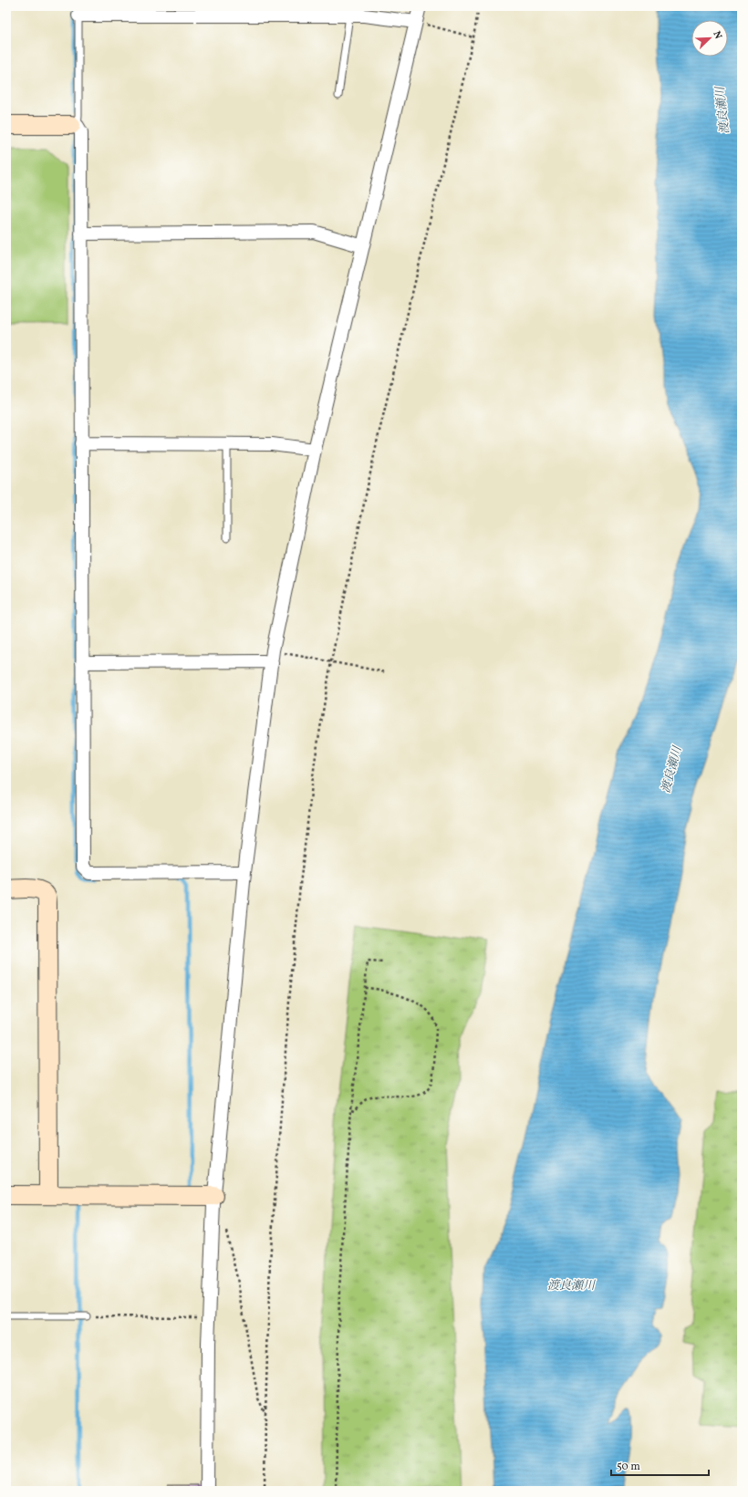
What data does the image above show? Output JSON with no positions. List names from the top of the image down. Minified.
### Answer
{"water":["渡良瀬川"],"scale_bar":"50 m","north":"top right"}
